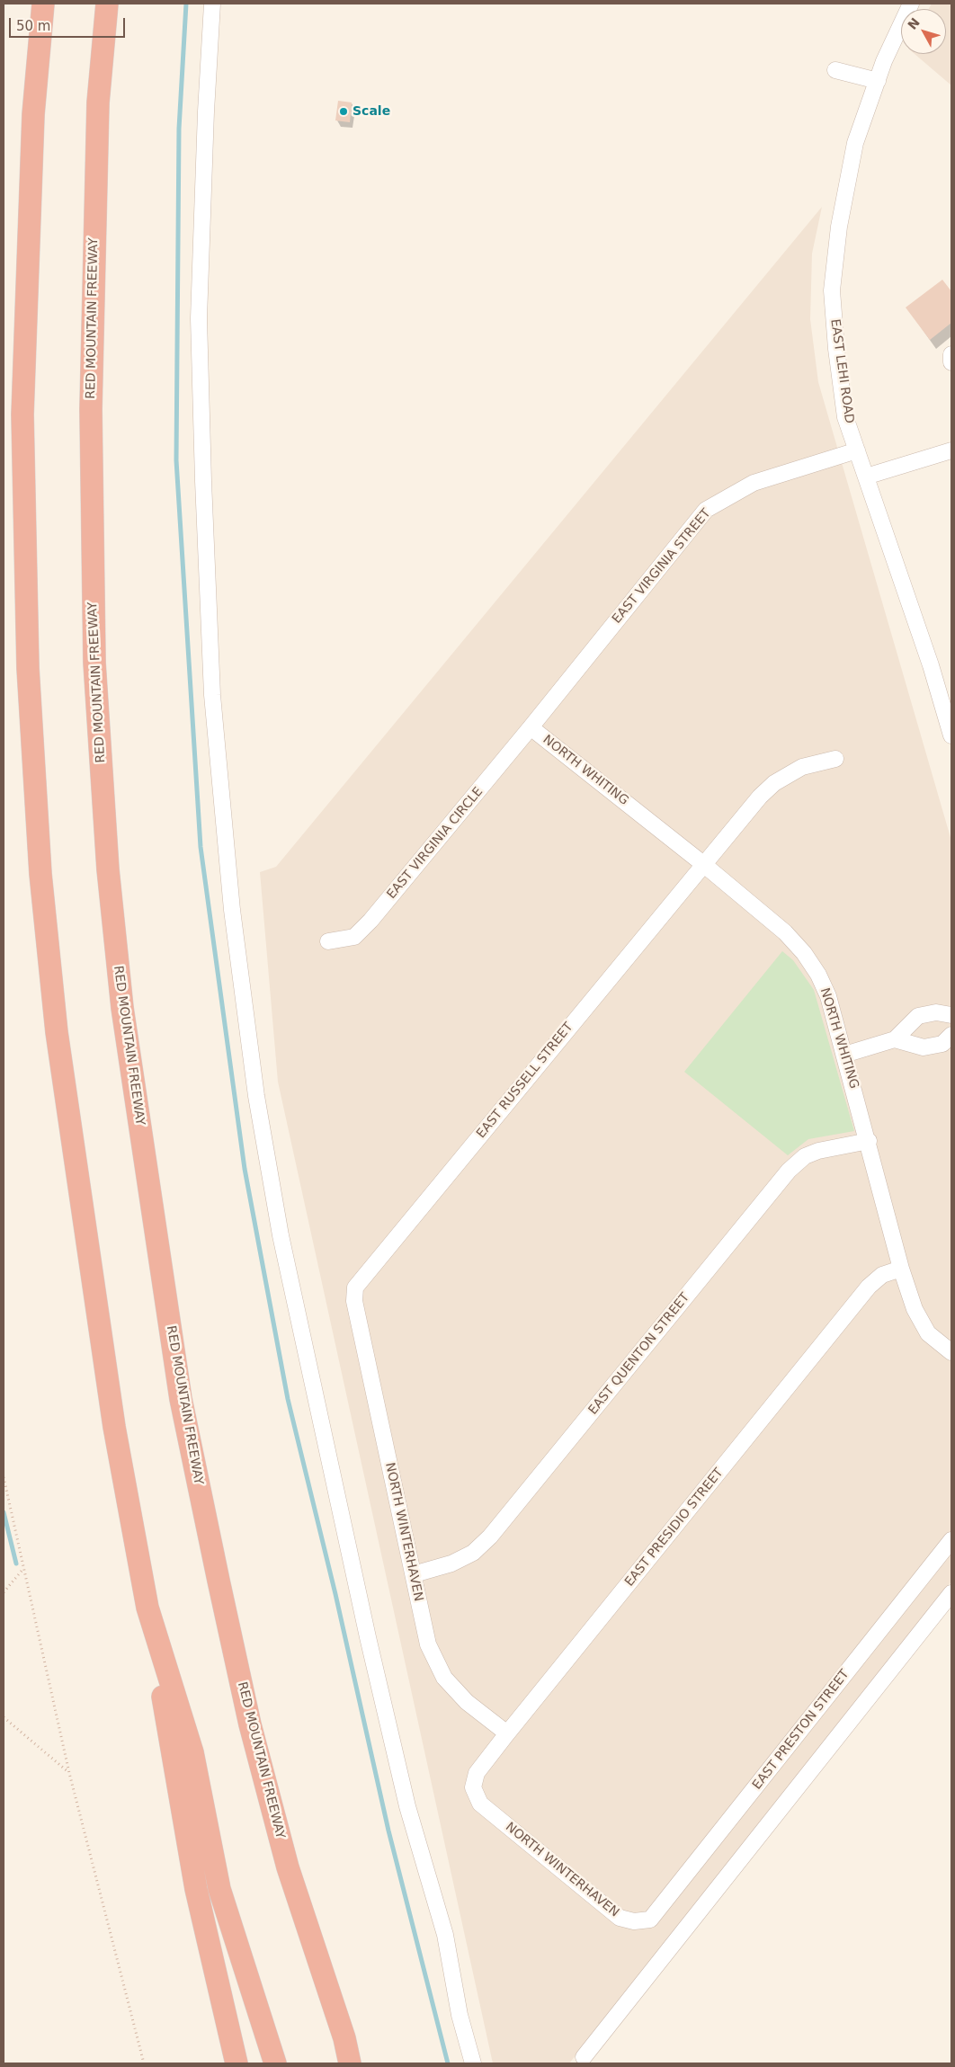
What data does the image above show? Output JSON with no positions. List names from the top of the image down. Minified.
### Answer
{"streets":{"highway":["RED MOUNTAIN FREEWAY"],"street":["EAST LEHI ROAD","EAST VIRGINIA STREET","NORTH WHITING","EAST VIRGINIA CIRCLE","EAST RUSSELL STREET","EAST QUENTON STREET","EAST PRESIDIO STREET","NORTH WINTERHAVEN","EAST PRESTON STREET"]},"crossings":[["EAST LEHI ROAD","EAST VIRGINIA STREET"],["EAST VIRGINIA STREET","NORTH WHITING"],["EAST VIRGINIA STREET","EAST VIRGINIA CIRCLE"],["NORTH WHITING","EAST VIRGINIA CIRCLE"],["NORTH WHITING","EAST RUSSELL STREET"],["NORTH WHITING","EAST QUENTON STREET"],["NORTH WHITING","EAST PRESIDIO STREET"],["EAST RUSSELL STREET","NORTH WINTERHAVEN"],["EAST QUENTON STREET","NORTH WINTERHAVEN"],["EAST PRESIDIO STREET","NORTH WINTERHAVEN"],["NORTH WINTERHAVEN","EAST PRESTON STREET"]],"places":["Scale"],"scale_bar":"50 m","north":"top left"}
